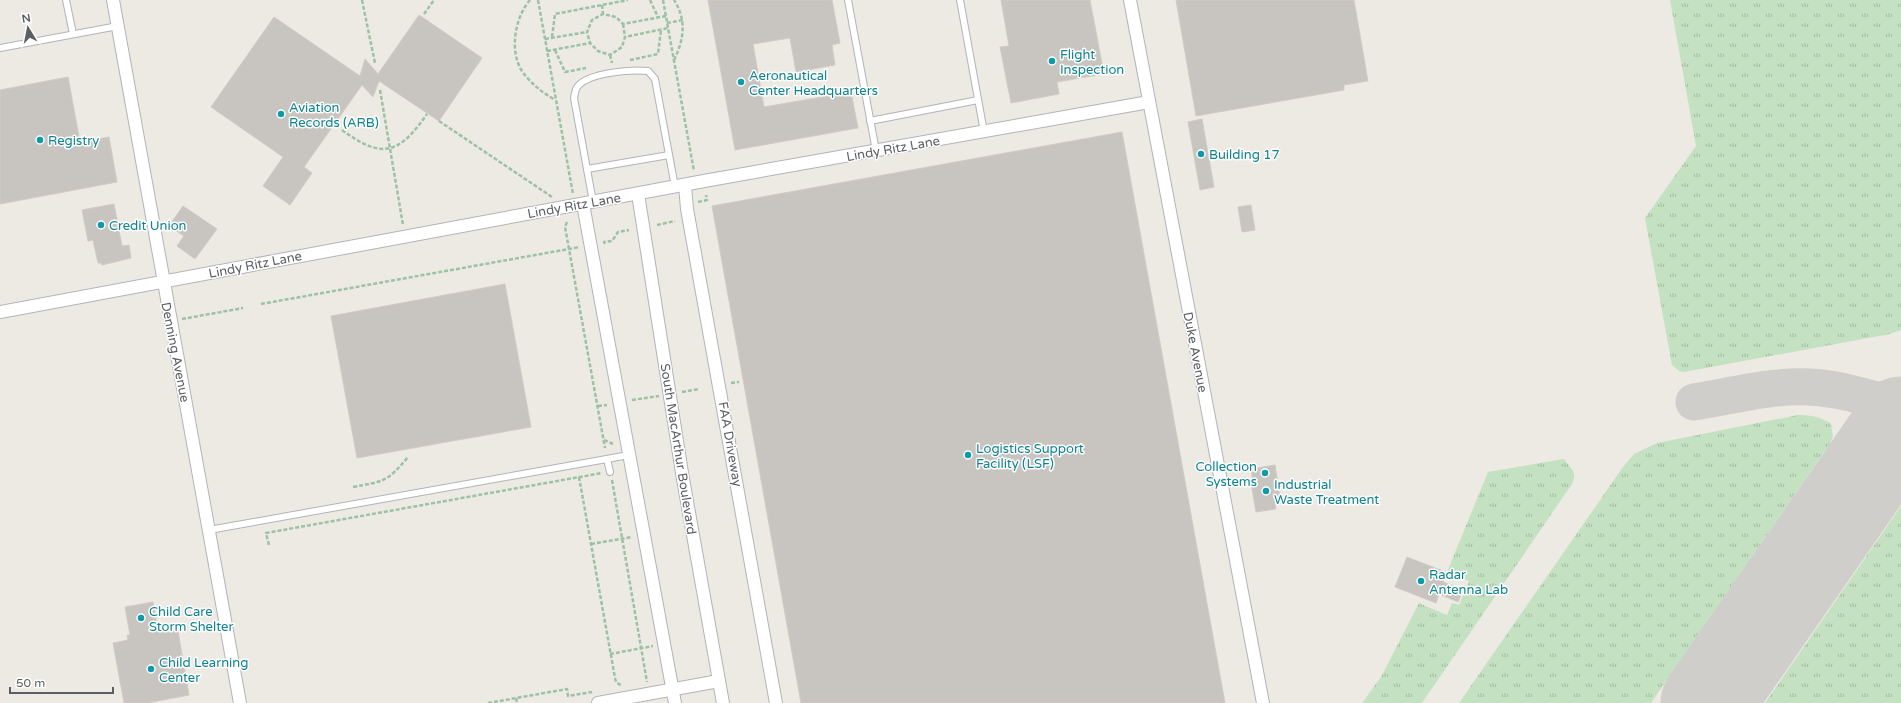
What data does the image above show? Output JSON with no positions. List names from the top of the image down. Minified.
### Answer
{"streets":{"street":["Lindy Ritz Lane","Denning Avenue","Duke Avenue","FAA Driveway","South MacArthur Boulevard"]},"crossings":[["Lindy Ritz Lane","Denning Avenue"],["Lindy Ritz Lane","Duke Avenue"],["Lindy Ritz Lane","FAA Driveway"],["Lindy Ritz Lane","South MacArthur Boulevard"]],"places":["Flight Inspection","Aeronautical Center Headquarters","Aviation Records (ARB)","Registry","Building 17","Credit Union","Logistics Support Facility (LSF)","Collection Systems","Industrial Waste Treatment","Radar Antenna Lab","Child Care Storm Shelter","Child Learning Center"],"scale_bar":"50 m","north":"top"}
